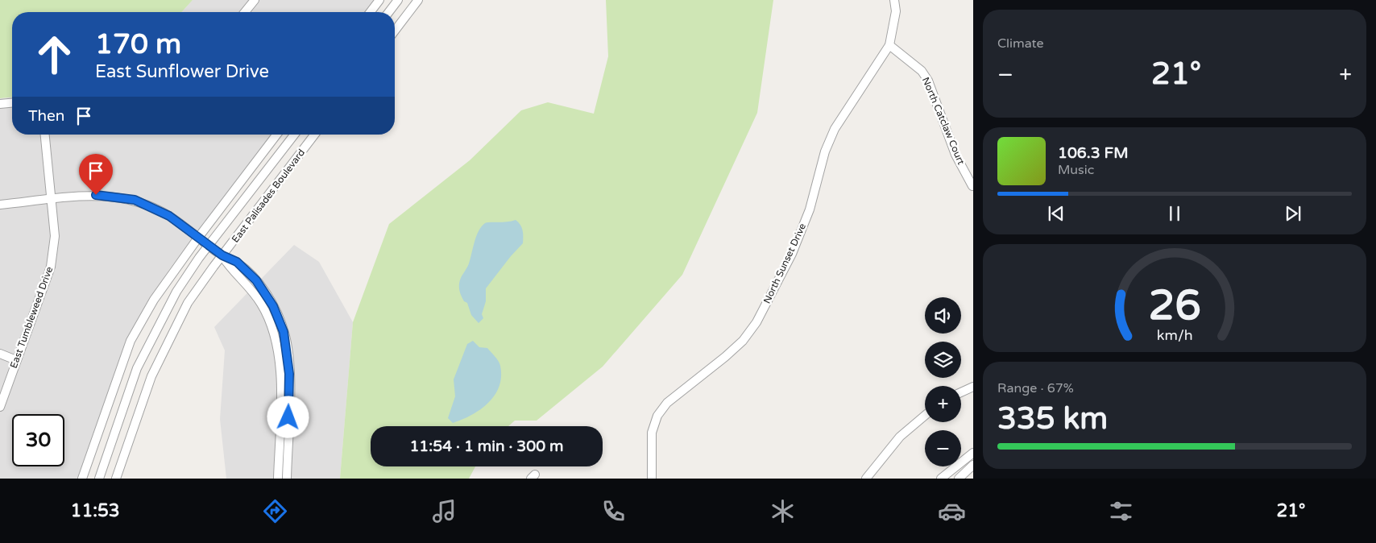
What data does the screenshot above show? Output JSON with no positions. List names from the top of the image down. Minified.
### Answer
{"streets":{"street":["North Catclaw Court","East Palisades Boulevard","North Sunset Drive","East Tumbleweed Drive"]},"crossings":[["North Catclaw Court","North Sunset Drive"]],"page":{"tile":["Climate",["Range · 67%","335 km"]],"turn":["170 m","East Sunflower Drive"],"heat":["−","21°","+"],"then":"Then","song":["106.3 FM","Music"],"map_buttons":["+","−"],"limit":"30","trip":"11:54 · 1 min · 300 m","tabs":["11:53","21°"],"gauge":["26","km/h"]}}
